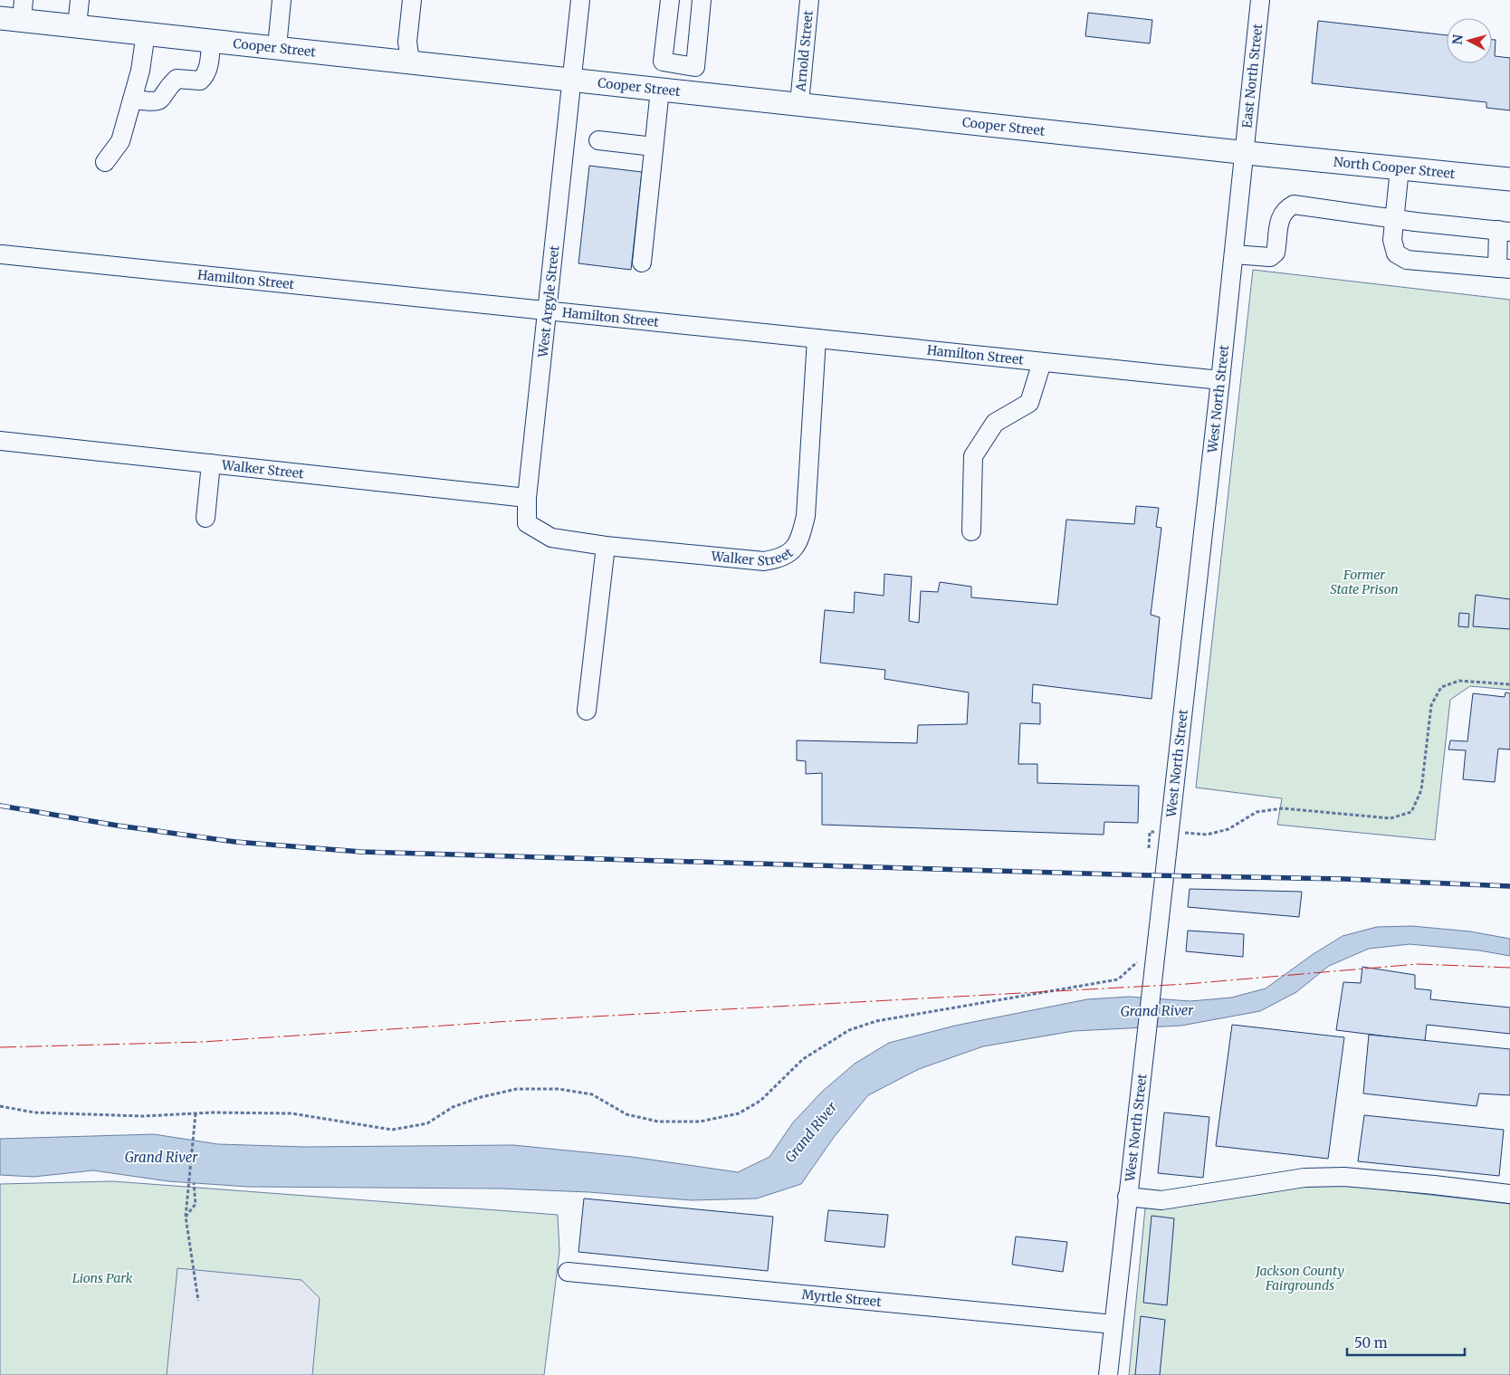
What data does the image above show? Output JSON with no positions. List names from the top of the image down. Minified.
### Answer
{"streets":{"main road":["Cooper Street","North Cooper Street"],"street":["Arnold Street","East North Street","Hamilton Street","West Argyle Street","West North Street","Walker Street","Myrtle Street"]},"crossings":[["Cooper Street","Arnold Street"],["Cooper Street","East North Street"],["Cooper Street","North Cooper Street"],["Cooper Street","West Argyle Street"],["Cooper Street","West North Street"],["East North Street","West North Street"],["Hamilton Street","West Argyle Street"],["Hamilton Street","West North Street"],["Hamilton Street","Walker Street"],["West Argyle Street","Walker Street"],["West North Street","Myrtle Street"]],"water":["Grand River"],"parks":["Former State Prison","Jackson County Fairgrounds","Lions Park"],"scale_bar":"50 m","north":"left"}
